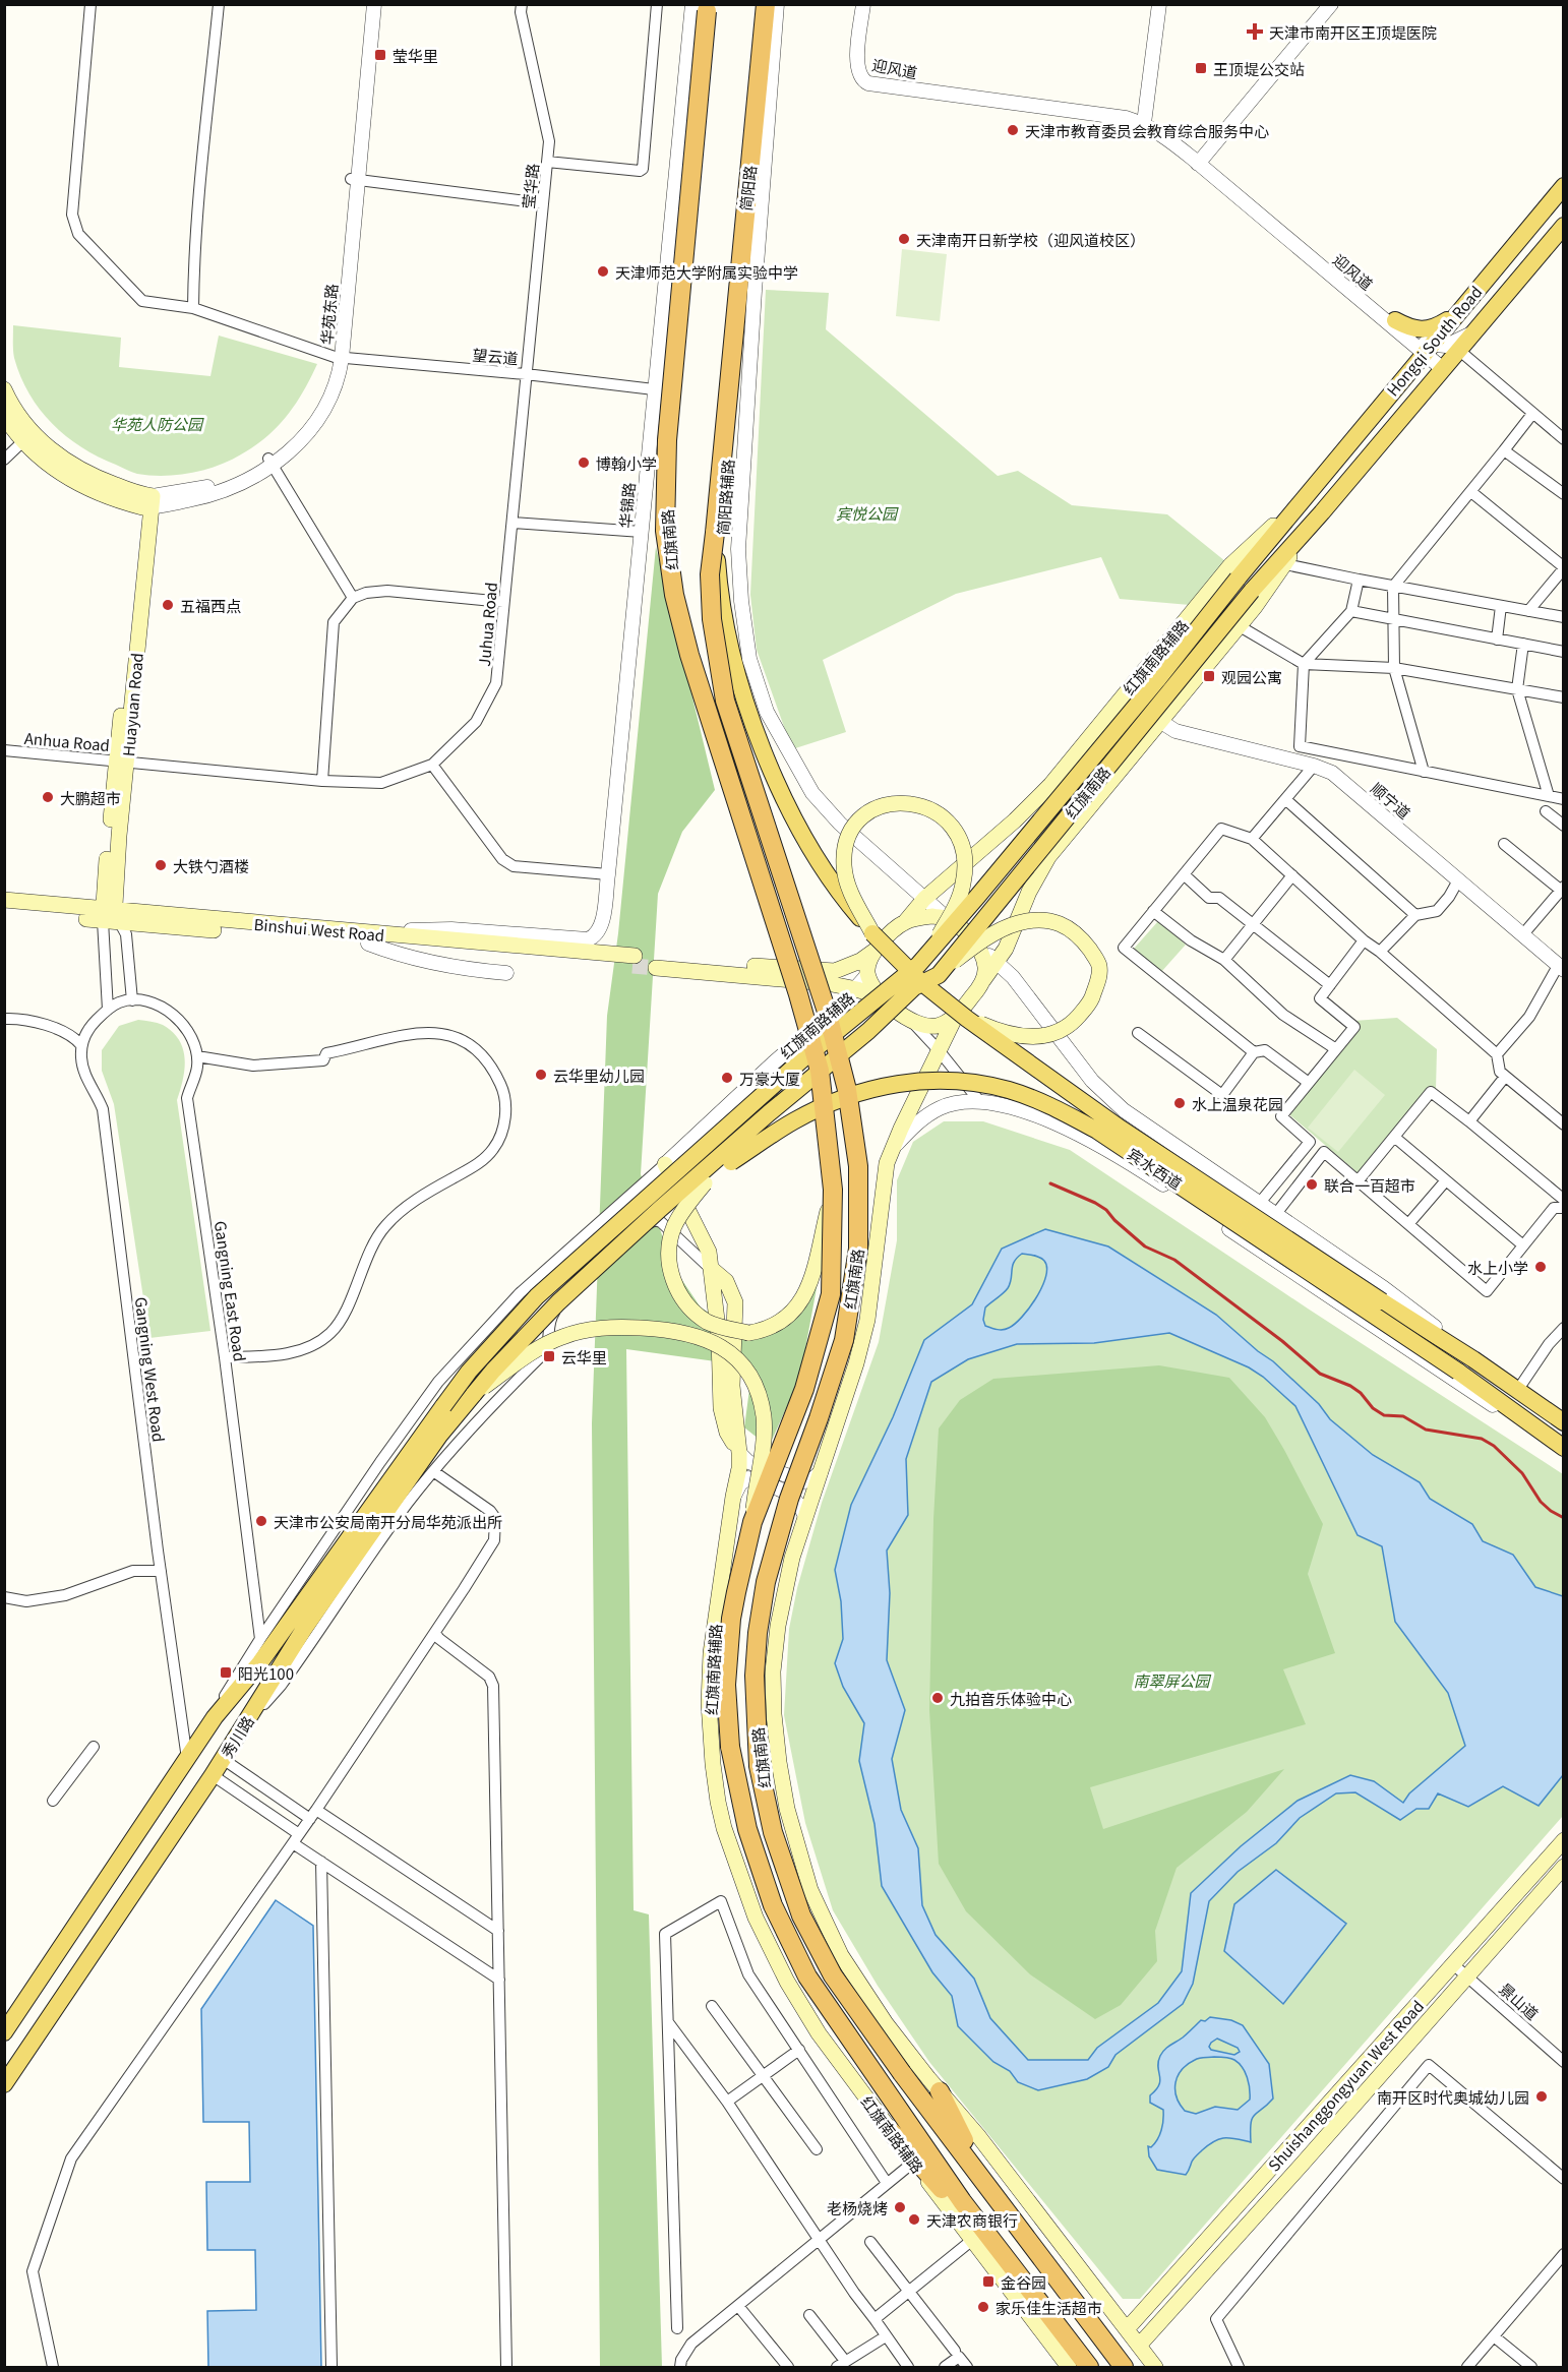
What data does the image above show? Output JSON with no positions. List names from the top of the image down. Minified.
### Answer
{"streets":{"highway":["简阳路","红旗南路"],"main road":["Hongqi South Road","红旗南路辅路","Huayuan Road","Binshui West Road","宾水西道","秀川路","Shuishanggongyuan West Road"],"street":["迎风道","莹华路","华苑东路","望云道","简阳路辅路","华锦路","Juhua Road","Anhua Road","顺宁道","Gangning East Road","Gangning West Road","景山道"]},"crossings":[["迎风道","Hongqi South Road"],["莹华路","望云道"],["莹华路","Juhua Road"],["简阳路","红旗南路"],["简阳路","宾水西道"],["华苑东路","望云道"],["华苑东路","Huayuan Road"],["Hongqi South Road","红旗南路"],["Hongqi South Road","红旗南路辅路"],["望云道","华锦路"],["望云道","Juhua Road"],["简阳路辅路","红旗南路辅路"],["华锦路","红旗南路"],["华锦路","Binshui West Road"],["红旗南路","红旗南路辅路"],["红旗南路","宾水西道"],["红旗南路","秀川路"],["Juhua Road","Huayuan Road"],["Juhua Road","Anhua Road"],["红旗南路辅路","宾水西道"],["Huayuan Road","Anhua Road"],["Huayuan Road","Binshui West Road"],["Gangning West Road","秀川路"],["景山道","Shuishanggongyuan West Road"]],"parks":["华苑人防公园","宾悦公园","南翠屏公园"],"places":{"health":["天津市南开区王顶堤医院"],"transit":["莹华里","王顶堤公交站","观园公寓","云华里","阳光100","金谷园"],"other":["天津市教育委员会教育综合服务中心","天津南开日新学校（迎风道校区）","天津师范大学附属实验中学","博翰小学","五福西点","大鹏超市","大铁勺酒楼","云华里幼儿园","万豪大厦","水上温泉花园","联合一百超市","水上小学","天津市公安局南开分局华苑派出所","九拍音乐体验中心","南开区时代奥城幼儿园","老杨烧烤","天津农商银行","家乐佳生活超市"]}}
